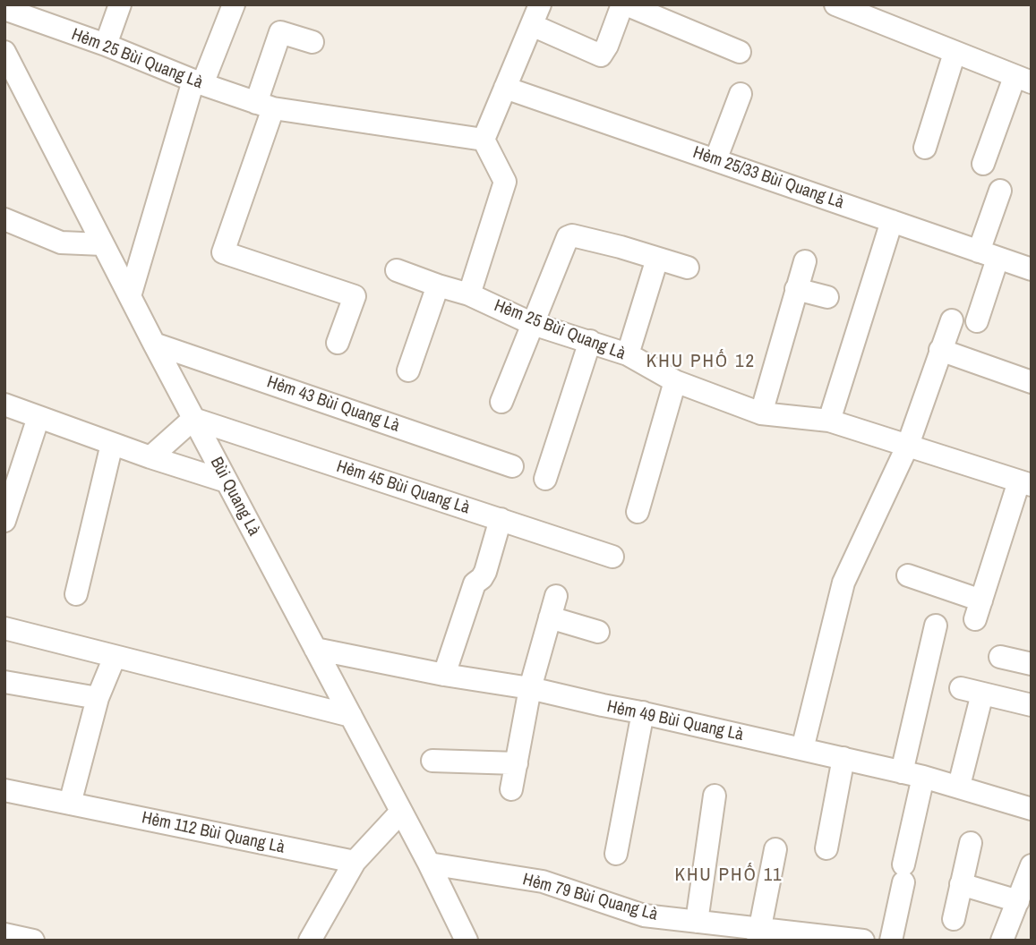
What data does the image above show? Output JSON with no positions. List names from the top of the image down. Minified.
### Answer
{"streets":{"street":["Hẻm 25 Bùi Quang Là","Hẻm 25/33 Bùi Quang Là","Hẻm 43 Bùi Quang Là","Hẻm 45 Bùi Quang Là","Bùi Quang Là","Hẻm 49 Bùi Quang Là","Hẻm 112 Bùi Quang Là","Hẻm 79 Bùi Quang Là"]},"crossings":[["Hẻm 43 Bùi Quang Là","Bùi Quang Là"],["Hẻm 45 Bùi Quang Là","Bùi Quang Là"],["Bùi Quang Là","Hẻm 49 Bùi Quang Là"],["Bùi Quang Là","Hẻm 79 Bùi Quang Là"]],"districts":["KHU PHỐ 12","KHU PHỐ 11"]}
